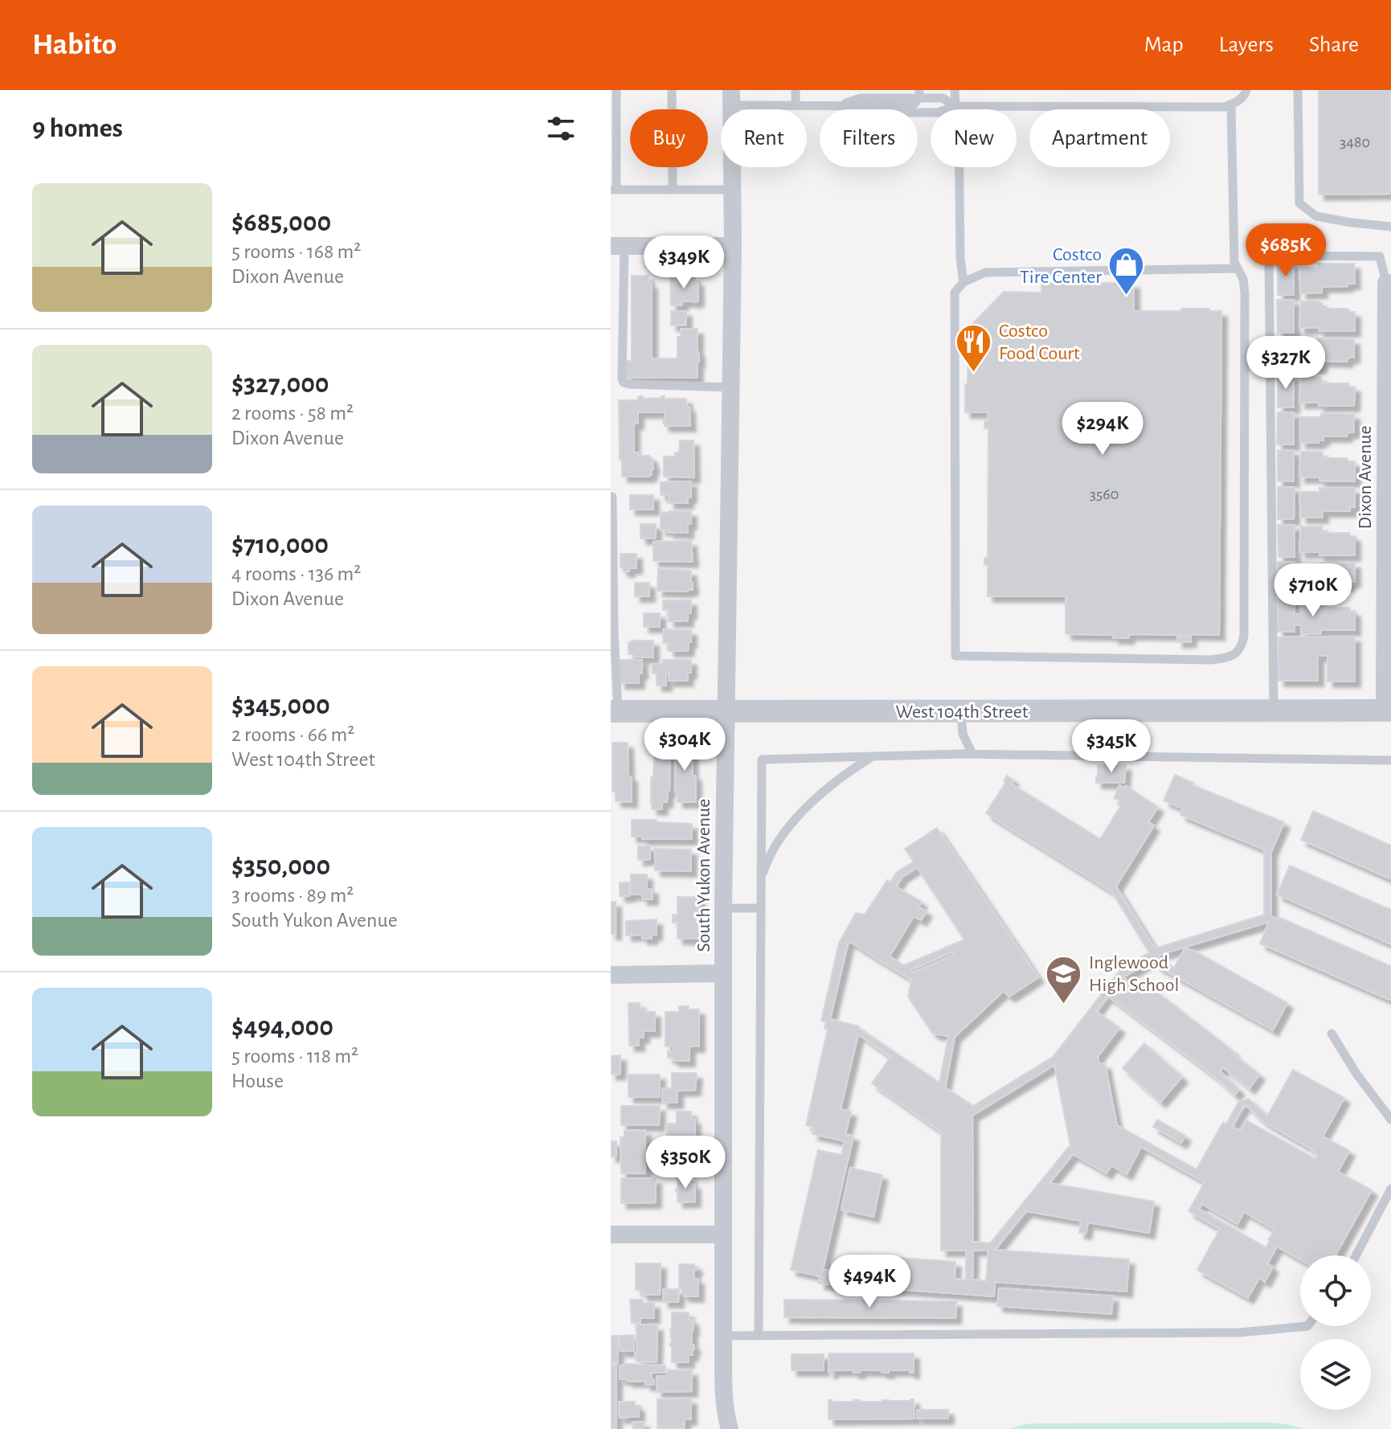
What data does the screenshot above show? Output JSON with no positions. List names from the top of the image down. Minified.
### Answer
{"streets":{"street":["Dixon Avenue","West 104th Street","South Yukon Avenue"]},"crossings":[["Dixon Avenue","West 104th Street"],["West 104th Street","South Yukon Avenue"]],"places":{"shop":["Costco Tire Center"],"restaurant":["Costco Food Court"],"school or university":["Inglewood High School"]},"house_numbers":["3480","3560"],"page":{"header":"Habito","nav":["Map","Layers","Share"],"heading":"9 homes","chip":["Buy","Rent","Filters","New","Apartment"],"list":[{"name":"$685,000","note":"5 rooms · 168 m² · Dixon Avenue"},{"name":"$327,000","note":"2 rooms · 58 m² · Dixon Avenue"},{"name":"$710,000","note":"4 rooms · 136 m² · Dixon Avenue"},{"name":"$345,000","note":"2 rooms · 66 m² · West 104th Street"},{"name":"$350,000","note":"3 rooms · 89 m² · South Yukon Avenue"},{"name":"$494,000","note":"5 rooms · 118 m² · House"}],"price":["$685K","$349K","$327K","$294K","$710K","$304K","$345K","$350K","$494K"]}}
